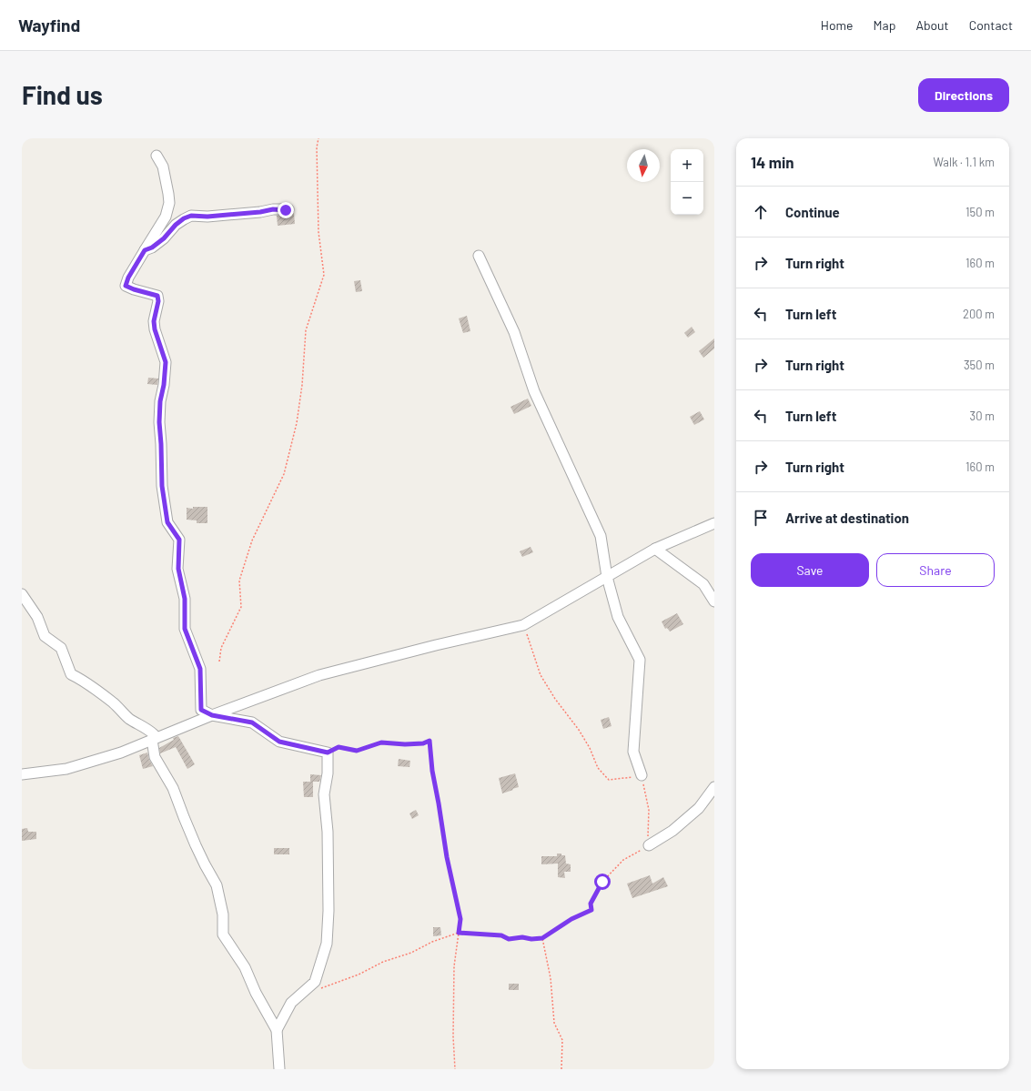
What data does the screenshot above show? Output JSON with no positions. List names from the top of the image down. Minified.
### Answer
{"north":"bottom","page":{"header":"Wayfind","nav":["Home","Map","About","Contact"],"buttons":["Directions",["Save","Share"]],"title":"Find us","heading":["14 min","Walk · 1.1 km"],"map_buttons":["+","−"],"list":[["Continue","150 m"],["Turn right","160 m"],["Turn left","200 m"],["Turn right","350 m"],["Turn left","30 m"],["Turn right","160 m"],"Arrive at destination"]}}
